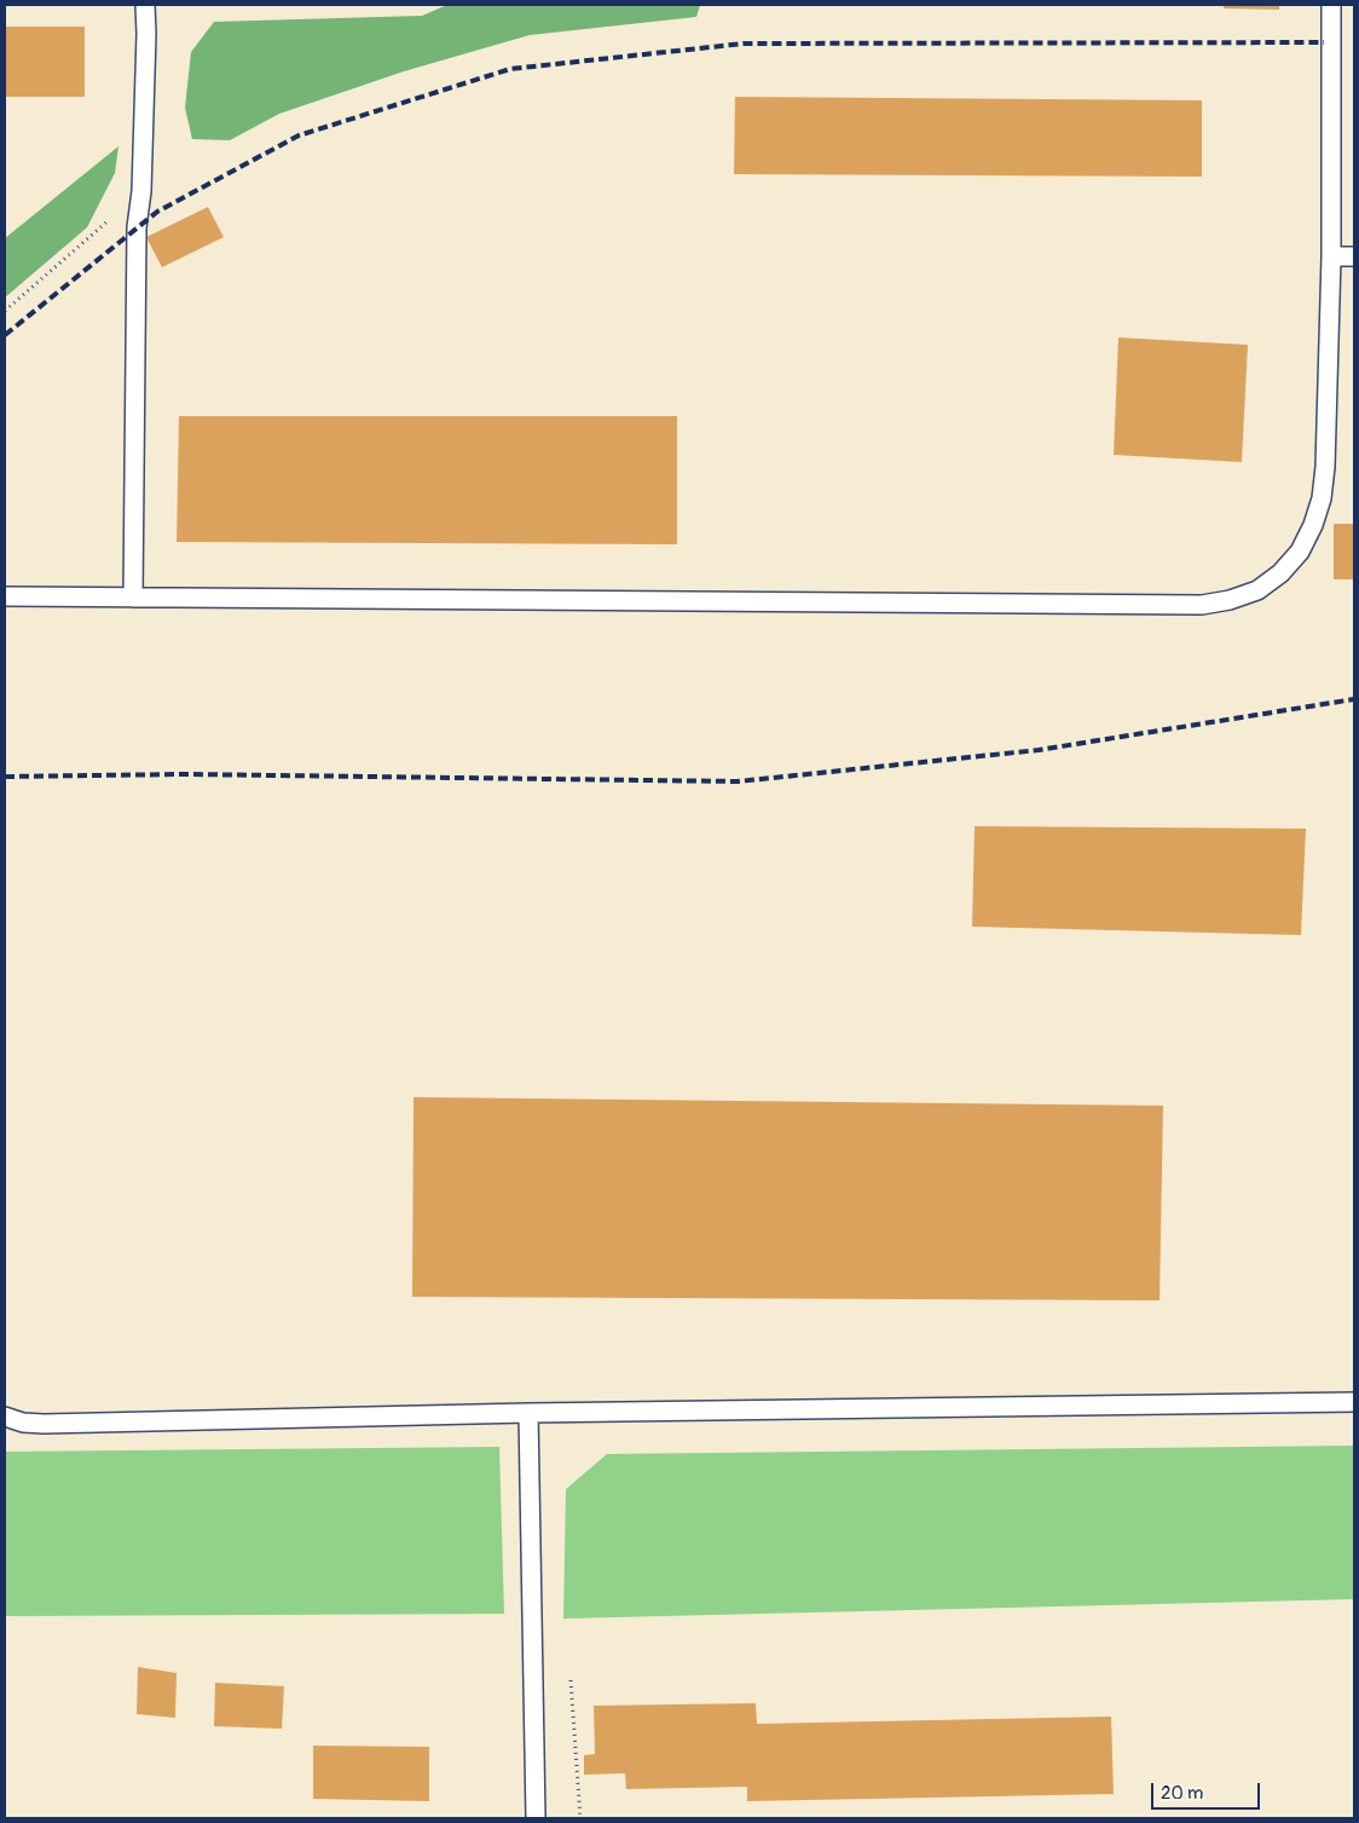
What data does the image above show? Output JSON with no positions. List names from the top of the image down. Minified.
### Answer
{"scale_bar":"20 m"}
